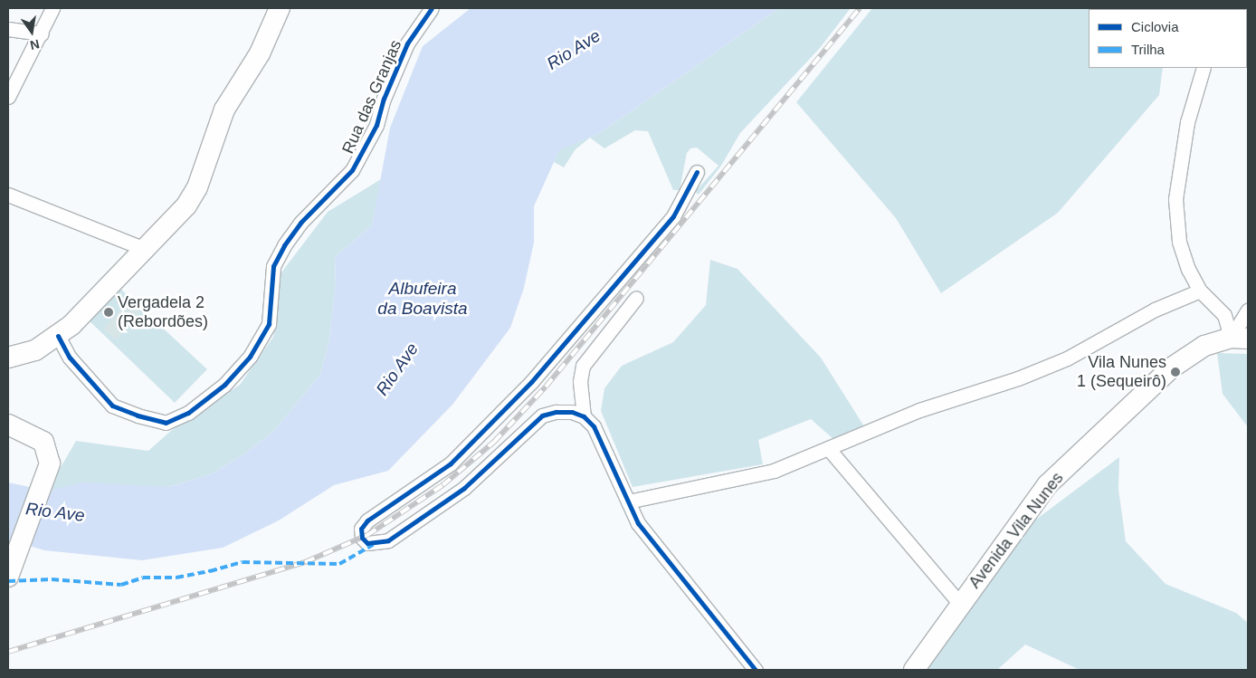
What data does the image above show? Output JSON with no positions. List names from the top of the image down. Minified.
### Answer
{"streets":{"main road":["Avenida Vila Nunes"],"street":["Rua das Granjas"]},"water":["Rio Ave","Albufeira da Boavista"],"places":["Vergadela 2 (Rebordões)","Vila Nunes 1 (Sequeirô)"],"legend":["Ciclovia","Trilha"],"north":"bottom"}
